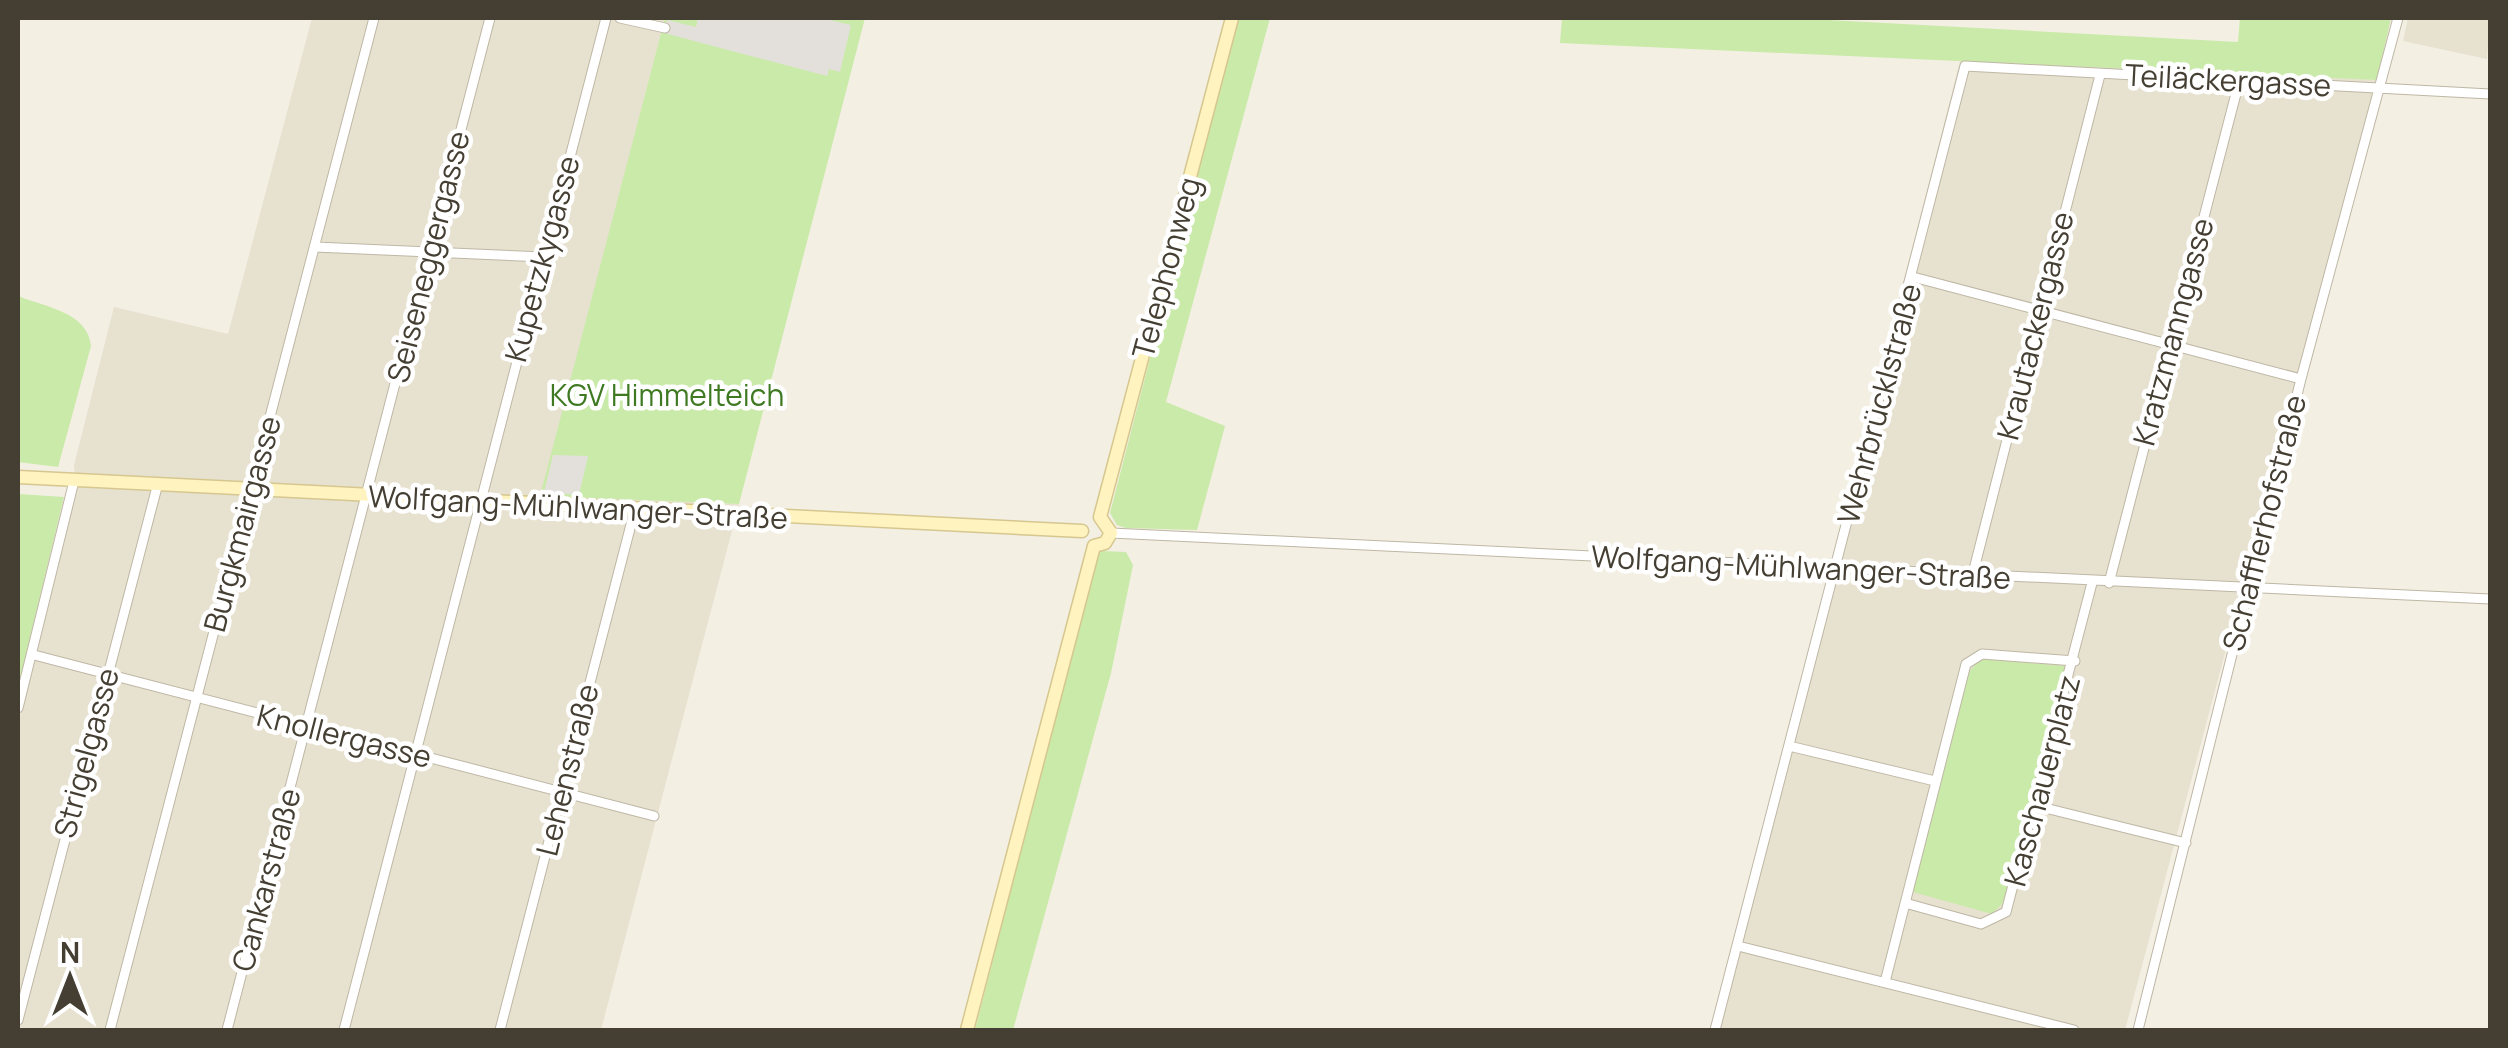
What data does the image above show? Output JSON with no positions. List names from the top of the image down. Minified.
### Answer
{"streets":{"street":["Teiläckergasse","Seiseneggergasse","Kupetzkygasse","Telephonweg","Krautackergasse","Kratzmanngasse","Wehrbrücklstraße","Wolfgang-Mühlwanger-Straße","Schafflerhofstraße","Burgkmairgasse","Knollergasse","Strigelgasse","Lehenstraße","Kaschauerplatz","Cankarstraße"]},"crossings":[["Teiläckergasse","Krautackergasse"],["Teiläckergasse","Kratzmanngasse"],["Teiläckergasse","Wehrbrücklstraße"],["Teiläckergasse","Schafflerhofstraße"],["Seiseneggergasse","Wolfgang-Mühlwanger-Straße"],["Seiseneggergasse","Cankarstraße"],["Kupetzkygasse","Wolfgang-Mühlwanger-Straße"],["Kupetzkygasse","Knollergasse"],["Telephonweg","Wolfgang-Mühlwanger-Straße"],["Krautackergasse","Wolfgang-Mühlwanger-Straße"],["Kratzmanngasse","Wolfgang-Mühlwanger-Straße"],["Wehrbrücklstraße","Wolfgang-Mühlwanger-Straße"],["Wolfgang-Mühlwanger-Straße","Schafflerhofstraße"],["Wolfgang-Mühlwanger-Straße","Burgkmairgasse"],["Wolfgang-Mühlwanger-Straße","Strigelgasse"],["Wolfgang-Mühlwanger-Straße","Lehenstraße"],["Wolfgang-Mühlwanger-Straße","Kaschauerplatz"],["Wolfgang-Mühlwanger-Straße","Cankarstraße"],["Burgkmairgasse","Knollergasse"],["Knollergasse","Strigelgasse"],["Knollergasse","Lehenstraße"],["Knollergasse","Cankarstraße"]],"parks":["KGV Himmelteich"],"north":"top"}
